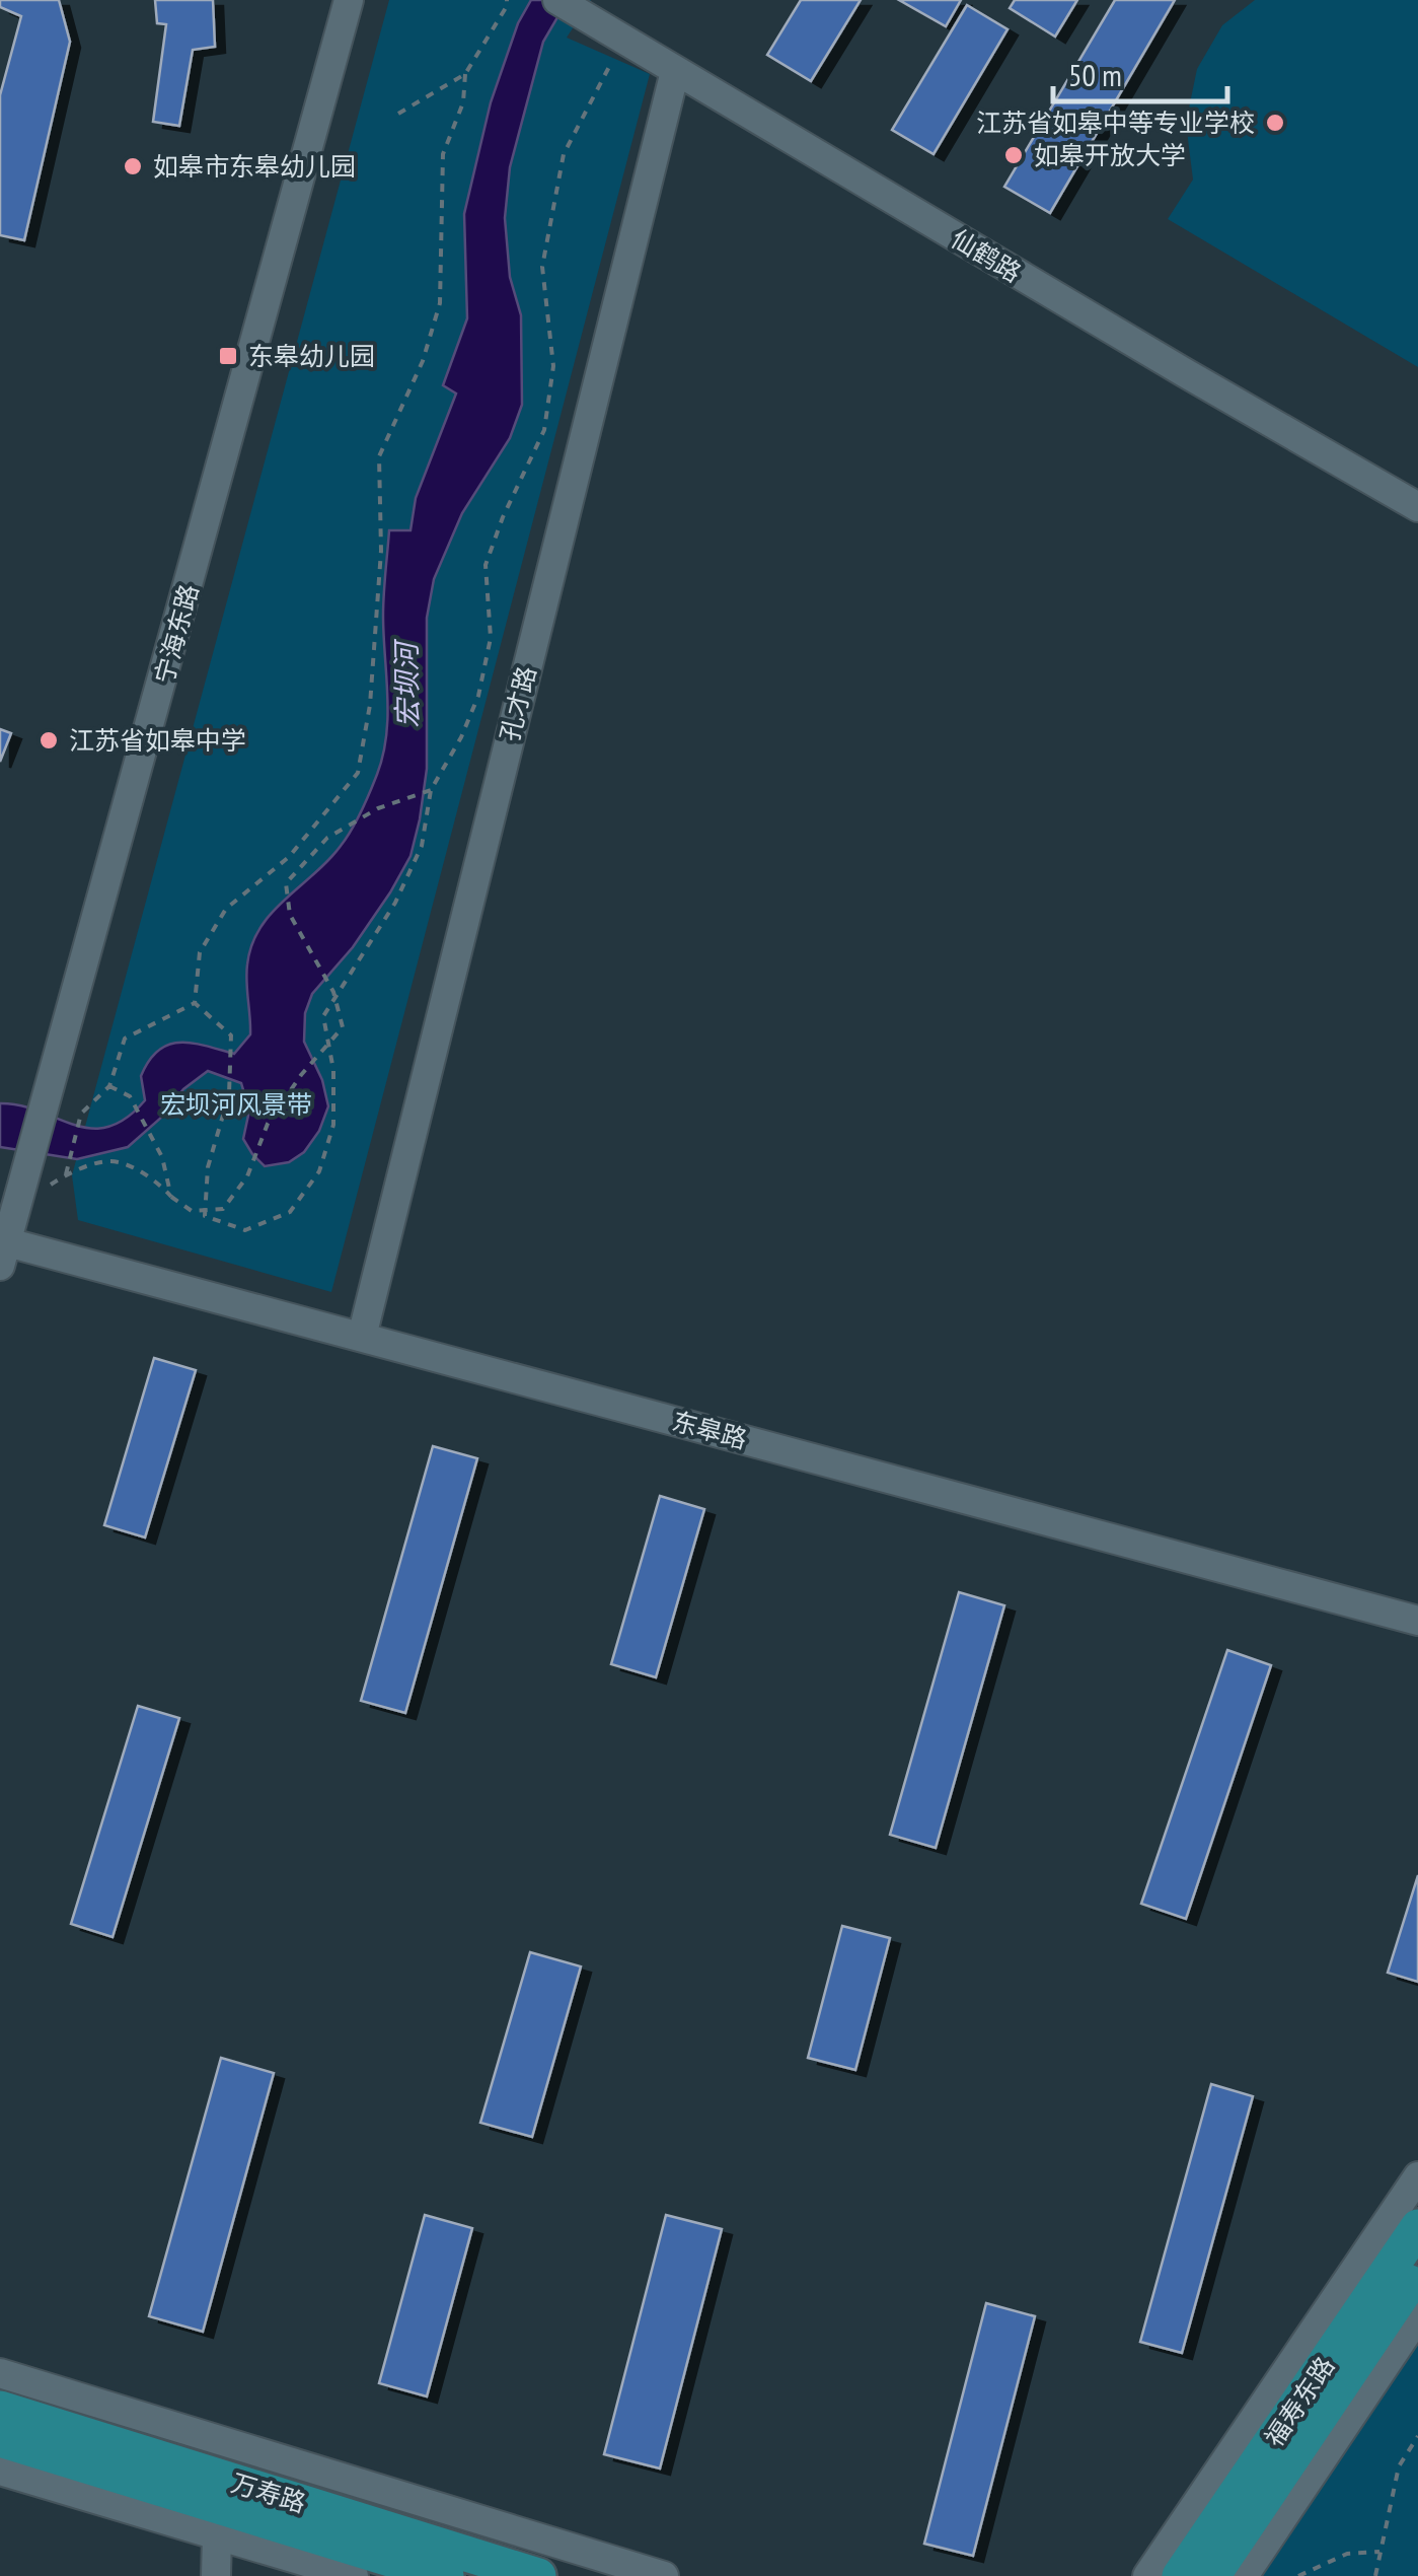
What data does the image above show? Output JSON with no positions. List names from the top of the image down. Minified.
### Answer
{"streets":{"main road":["福寿东路","万寿路"],"street":["仙鹤路","宁海东路","孔才路","东皋路"]},"crossings":[["仙鹤路","孔才路"],["宁海东路","东皋路"],["孔才路","东皋路"]],"water":["宏坝河"],"parks":["宏坝河风景带"],"places":{"other":["江苏省如皋中等专业学校","如皋开放大学","如皋市东皋幼儿园","江苏省如皋中学"],"transit":["东皋幼儿园"]},"scale_bar":"50 m"}
